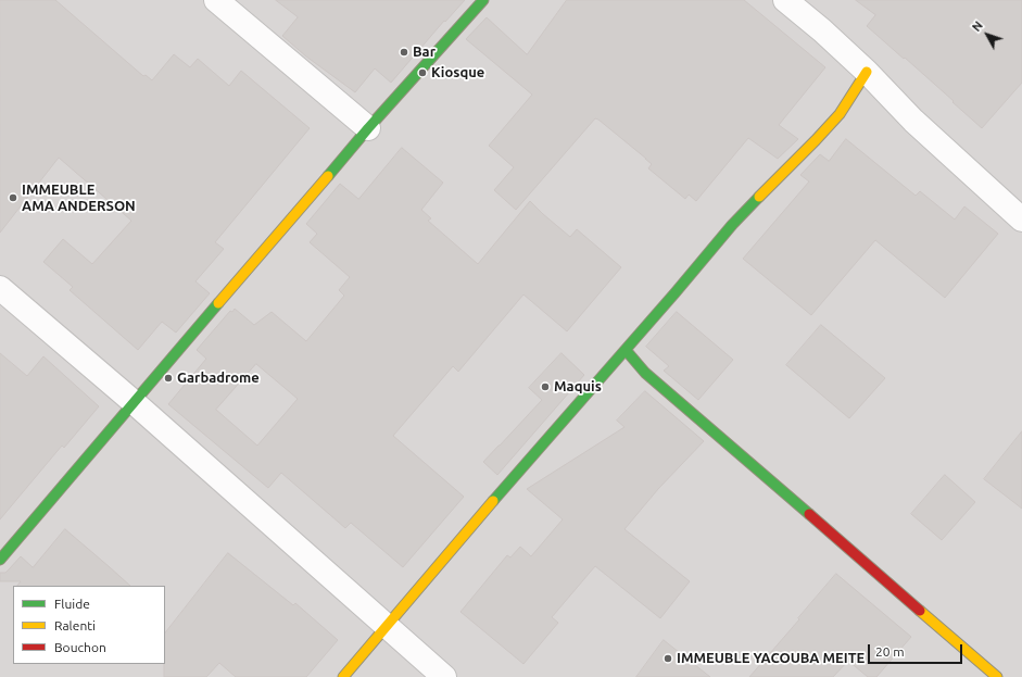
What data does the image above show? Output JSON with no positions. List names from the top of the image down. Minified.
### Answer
{"places":["Bar","Kiosque","IMMEUBLE AMA ANDERSON","Garbadrome","Maquis","IMMEUBLE YACOUBA MEITE"],"legend":["Fluide","Ralenti","Bouchon"],"scale_bar":"20 m","north":"top left"}
